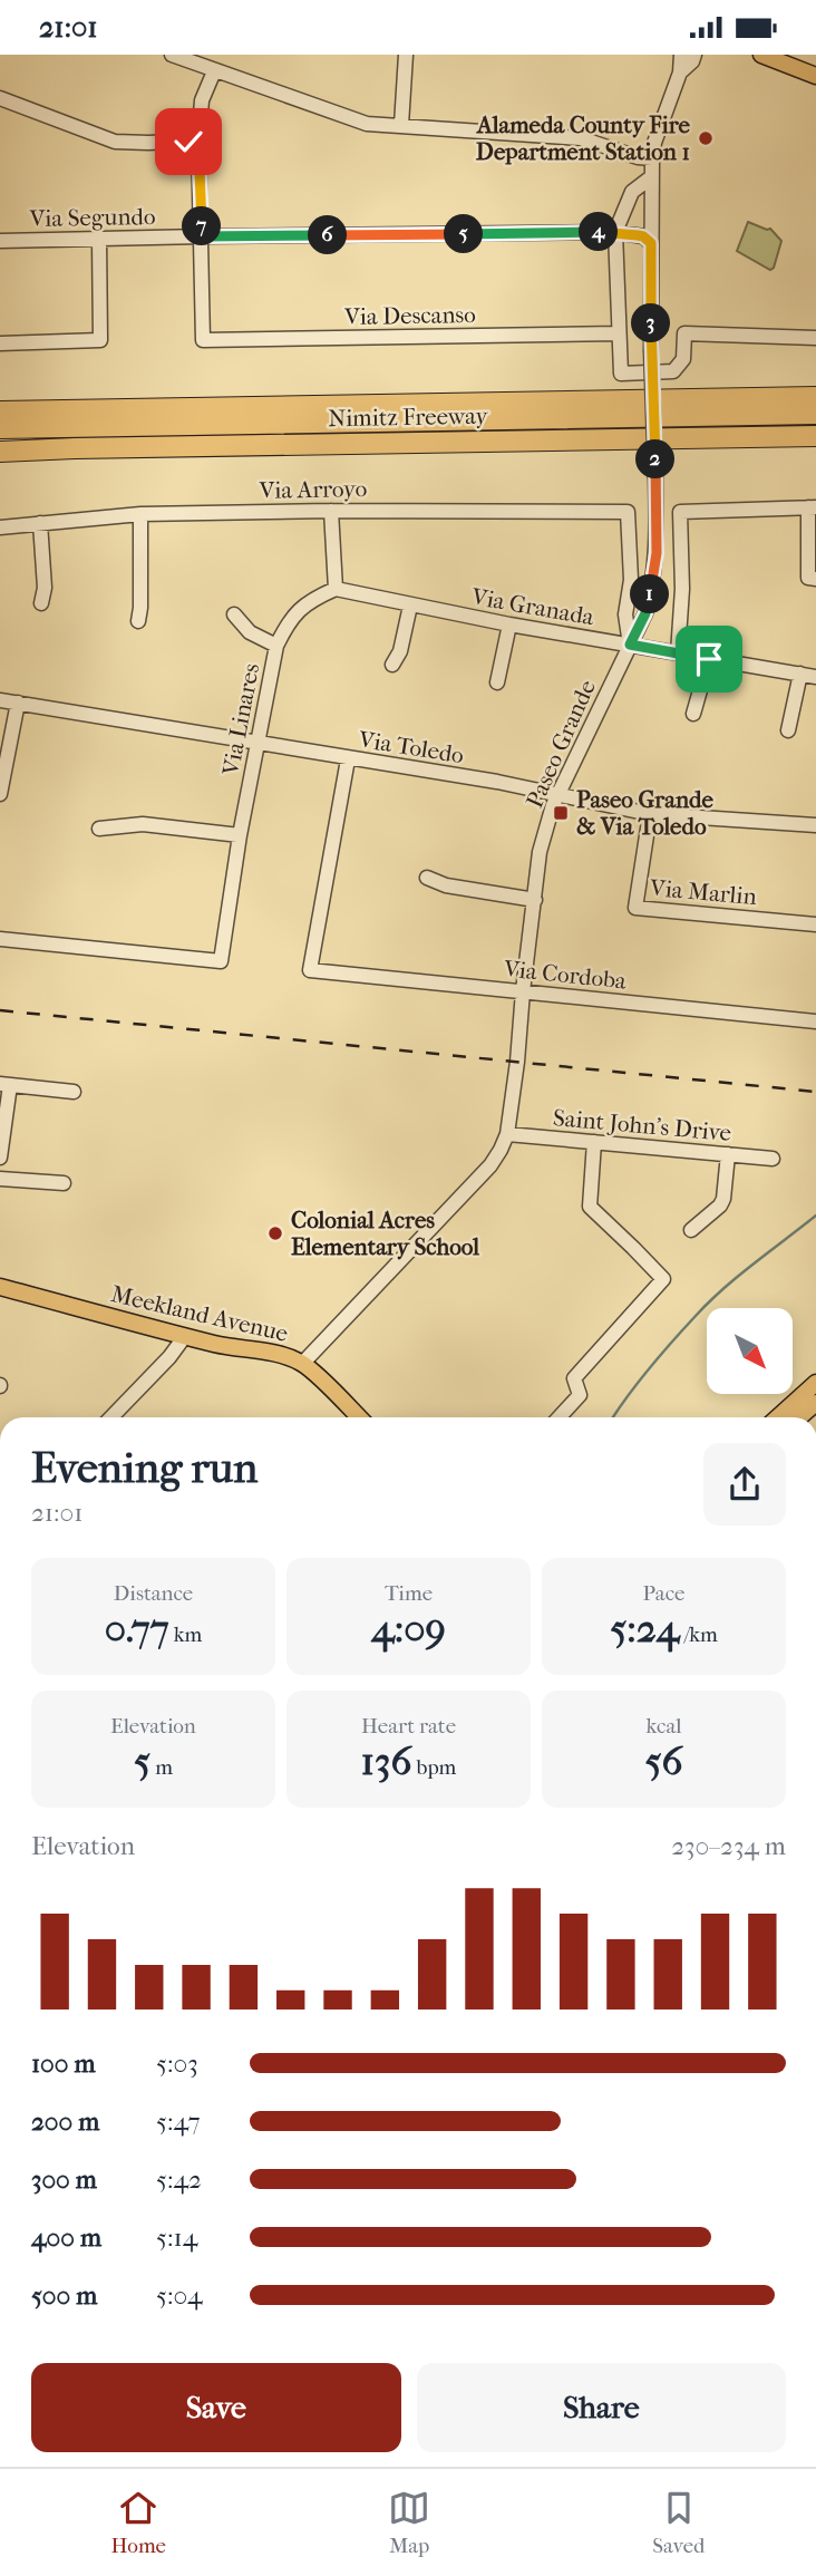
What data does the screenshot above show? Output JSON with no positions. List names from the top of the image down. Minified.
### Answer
{"streets":{"highway":["Nimitz Freeway"],"main road":["Meekland Avenue"],"street":["Via Segundo","Via Descanso","Via Arroyo","Via Granada","Via Linares","Paseo Grande","Via Toledo","Via Marlin","Via Cordoba","Saint John's Drive"]},"crossings":[["Via Segundo","Via Descanso"],["Via Segundo","Paseo Grande"],["Via Arroyo","Via Granada"],["Via Arroyo","Paseo Grande"],["Via Granada","Via Linares"],["Via Granada","Paseo Grande"],["Via Linares","Via Toledo"],["Paseo Grande","Via Toledo"],["Paseo Grande","Via Cordoba"],["Paseo Grande","Saint John's Drive"],["Paseo Grande","Meekland Avenue"],["Via Toledo","Via Marlin"],["Via Toledo","Via Cordoba"]],"places":{"other":["Alameda County Fire Department Station 1","Colonial Acres Elementary School"],"transit":["Paseo Grande & Via Toledo"]},"north":"bottom right","page":{"status":"21:01","pins":["7","4","5","6","3","2","1"],"heading":["Evening run","21:01"],"stats":[["Distance","0.77 km"],["Time","4:09"],["Pace","5:24 /km"],["Elevation","5 m"],["Heart rate","136 bpm"],["kcal","56"]],"chart":["Elevation","230–234 m"],"list":[{"name":"100 m","note":"5:03"},{"name":"200 m","note":"5:47"},{"name":"300 m","note":"5:42"},{"name":"400 m","note":"5:14"},{"name":"500 m","note":"5:04"}],"buttons":["Save","Share"],"tabs":["Home","Map","Saved"]}}
